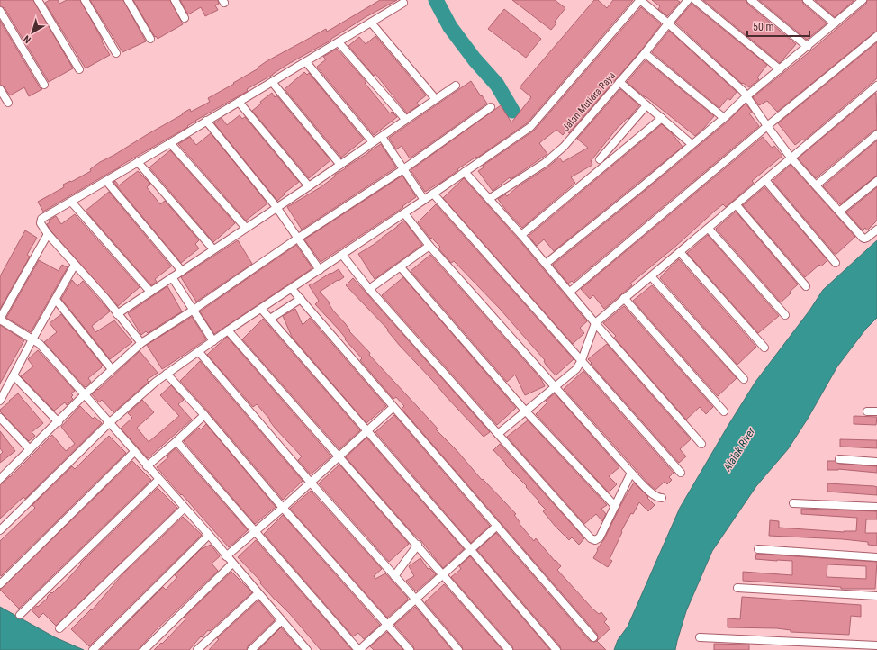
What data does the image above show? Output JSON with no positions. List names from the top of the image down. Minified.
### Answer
{"streets":{"street":["Jalan Mutiara Raya"]},"water":["Alalak River"],"scale_bar":"50 m","north":"bottom left"}
